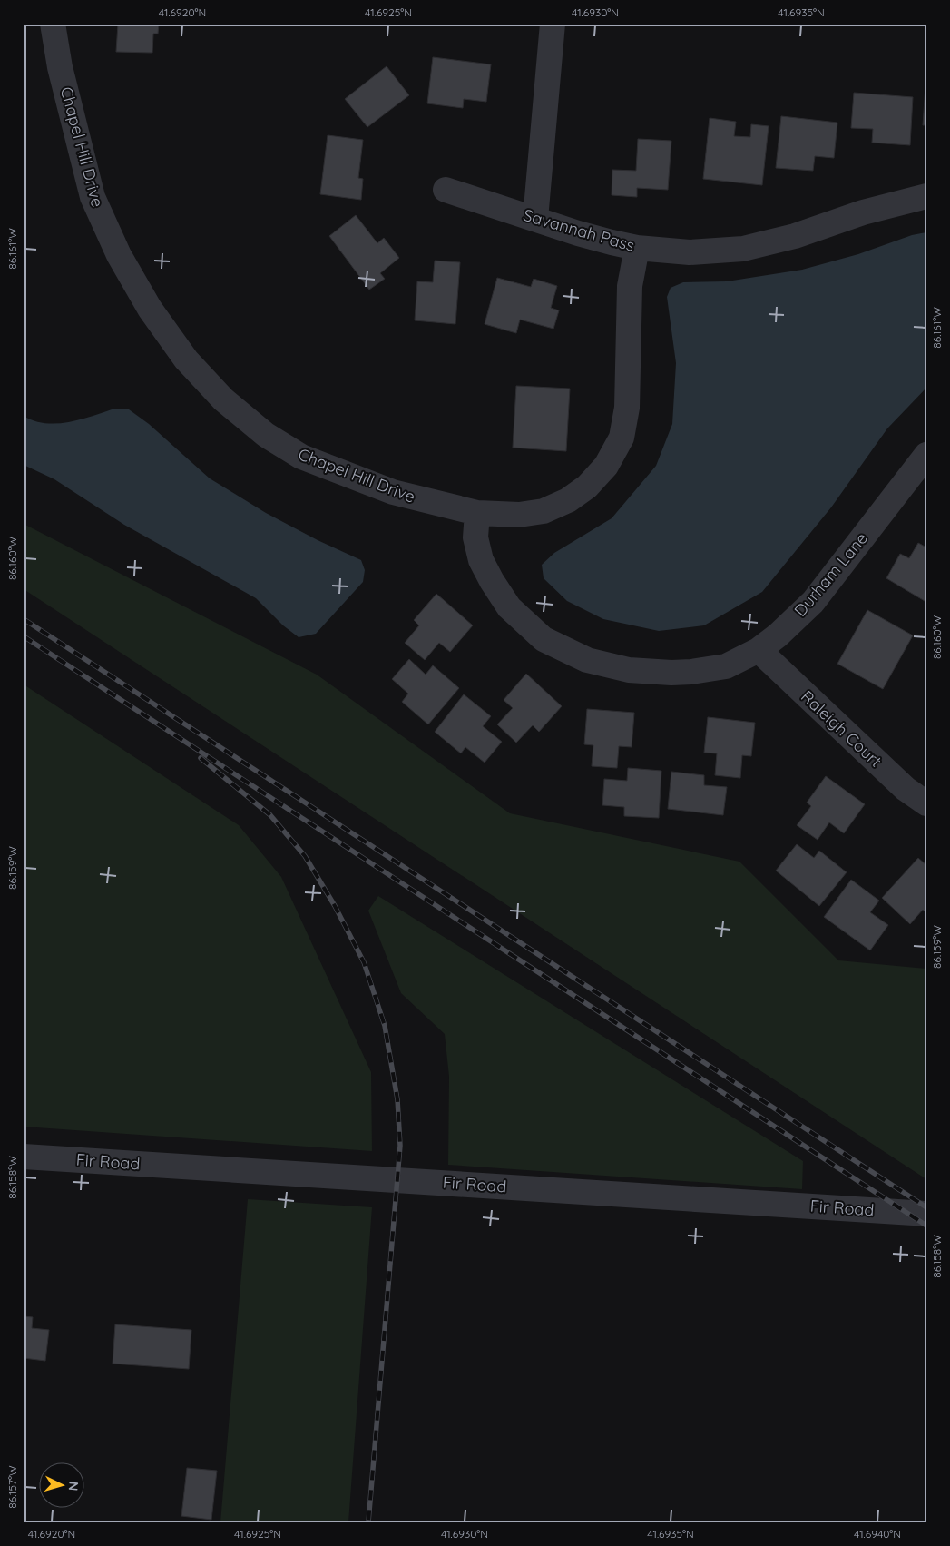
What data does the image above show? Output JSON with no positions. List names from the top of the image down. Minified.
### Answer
{"streets":{"street":["Chapel Hill Drive","Savannah Pass","Durham Lane","Raleigh Court","Fir Road"]},"crossings":[["Chapel Hill Drive","Savannah Pass"],["Chapel Hill Drive","Durham Lane"],["Durham Lane","Raleigh Court"]],"north":"right","coordinates":["41.6920°N","41.6925°N","41.6930°N","41.6935°N","86.161°W","86.160°W","86.159°W","86.158°W","86.157°W","41.6940°N"]}
